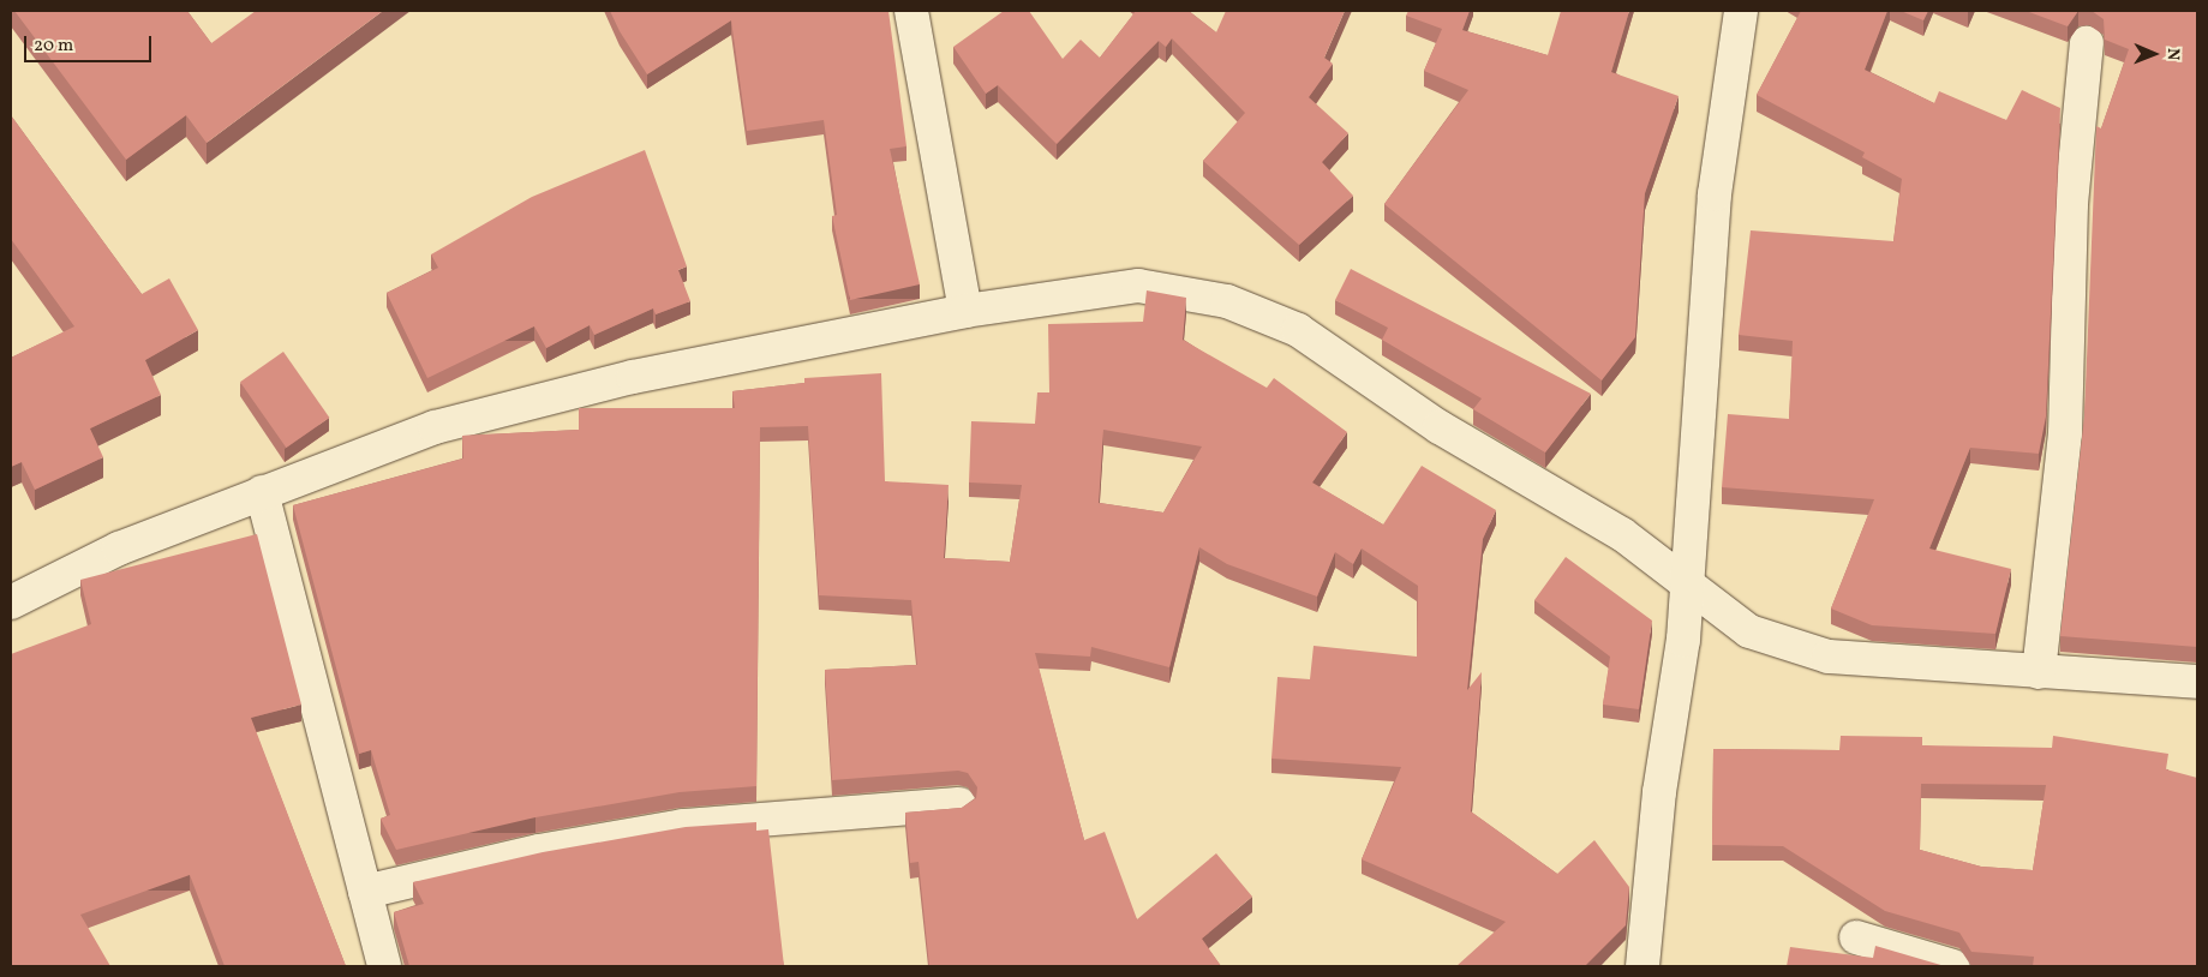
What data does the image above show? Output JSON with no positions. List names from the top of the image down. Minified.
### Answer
{"scale_bar":"20 m","north":"right"}
